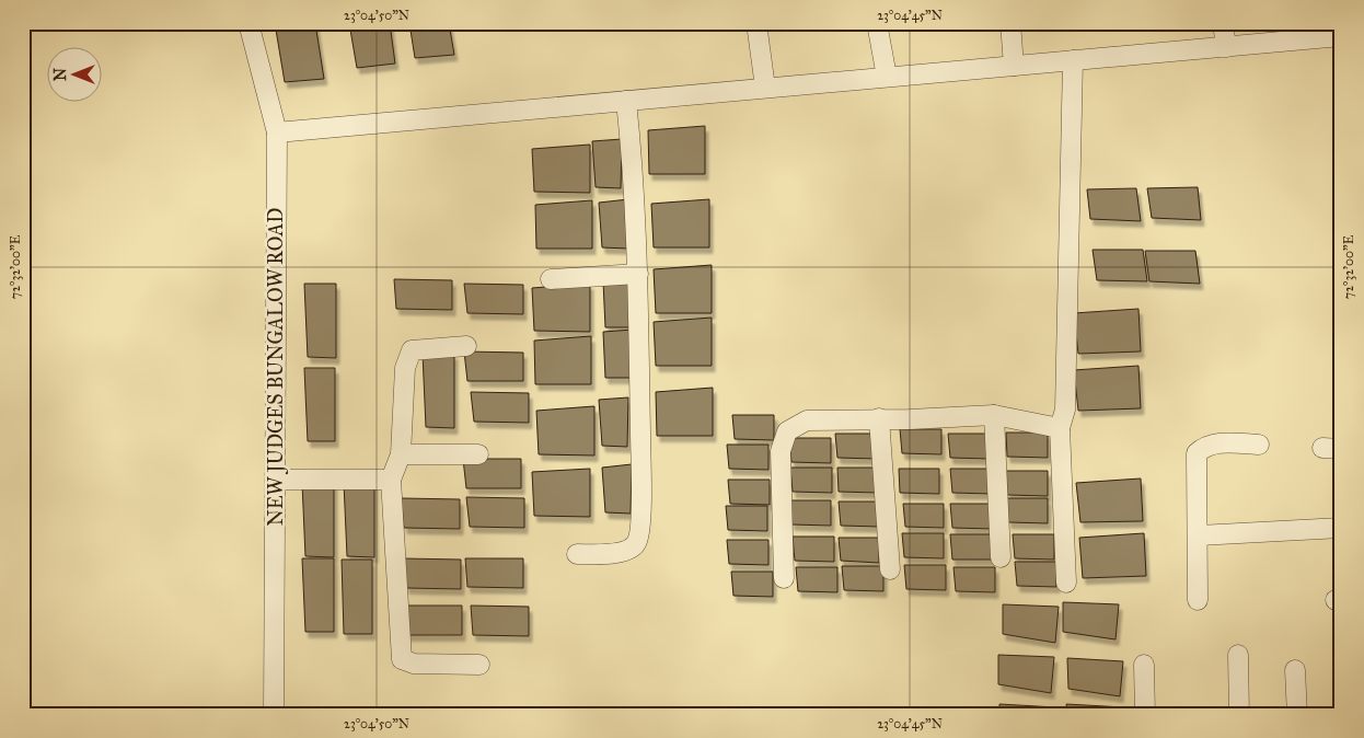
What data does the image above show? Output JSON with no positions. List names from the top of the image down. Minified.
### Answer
{"streets":{"street":["NEW JUDGES BUNGALOW ROAD"]},"north":"left","coordinates":["23°04'50\"N","23°04'45\"N","72°32'00\"E"]}
